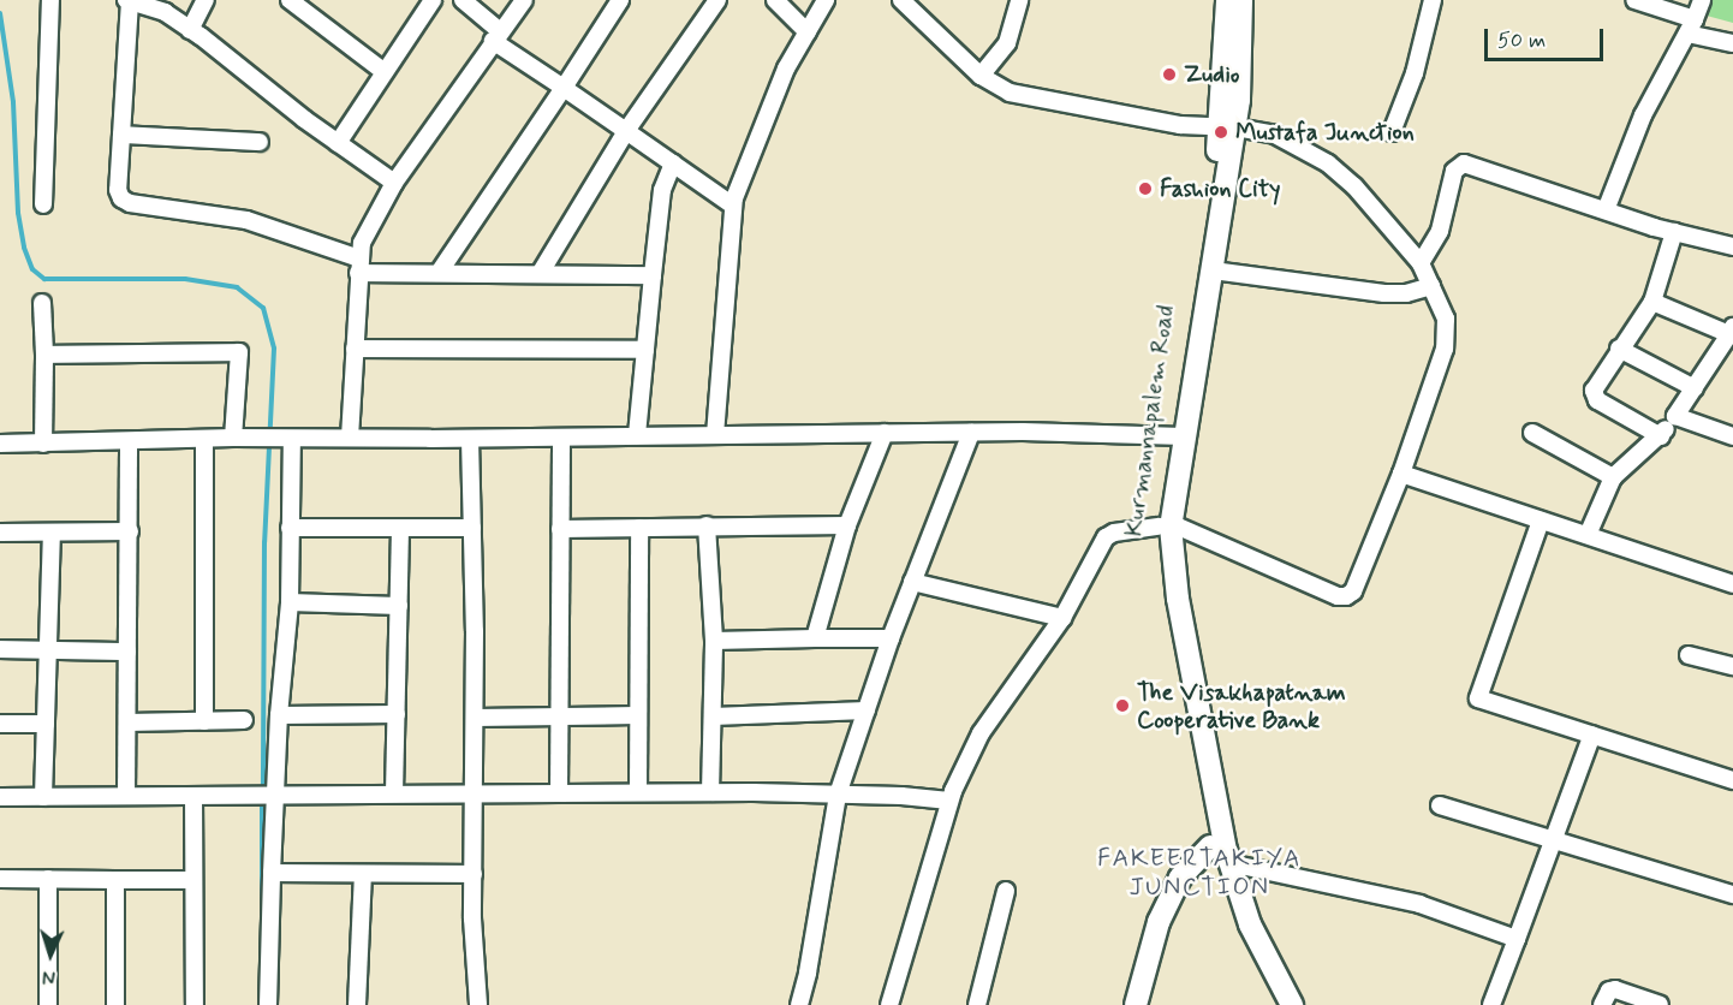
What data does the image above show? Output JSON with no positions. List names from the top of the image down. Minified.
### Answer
{"streets":{"main road":["Kurmannapalem Road"]},"districts":["FAKEERTAKIYA JUNCTION"],"places":["Zudio","Mustafa Junction","Fashion City","The Visakhapatnam Cooperative Bank"],"scale_bar":"50 m","north":"bottom"}
